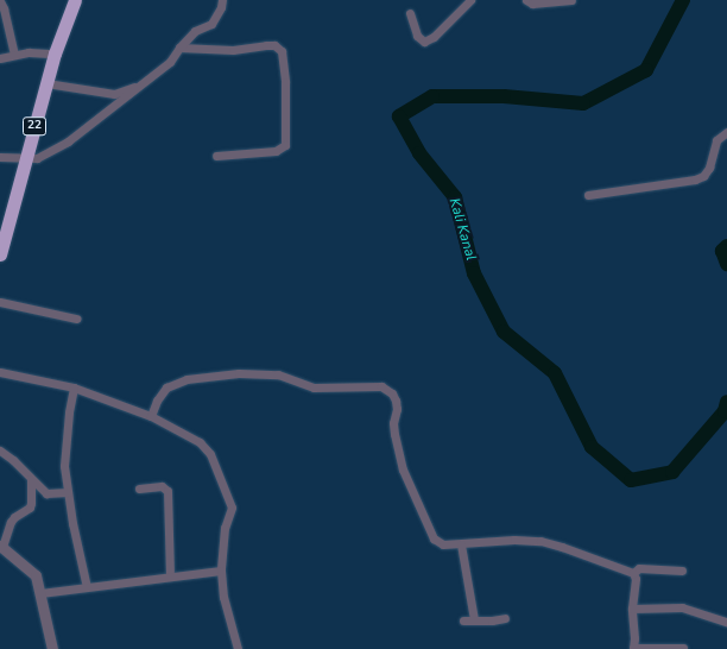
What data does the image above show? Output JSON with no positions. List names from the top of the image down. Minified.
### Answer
{"streets":{"highway":["22"]},"water":["Kali Kanal"]}
